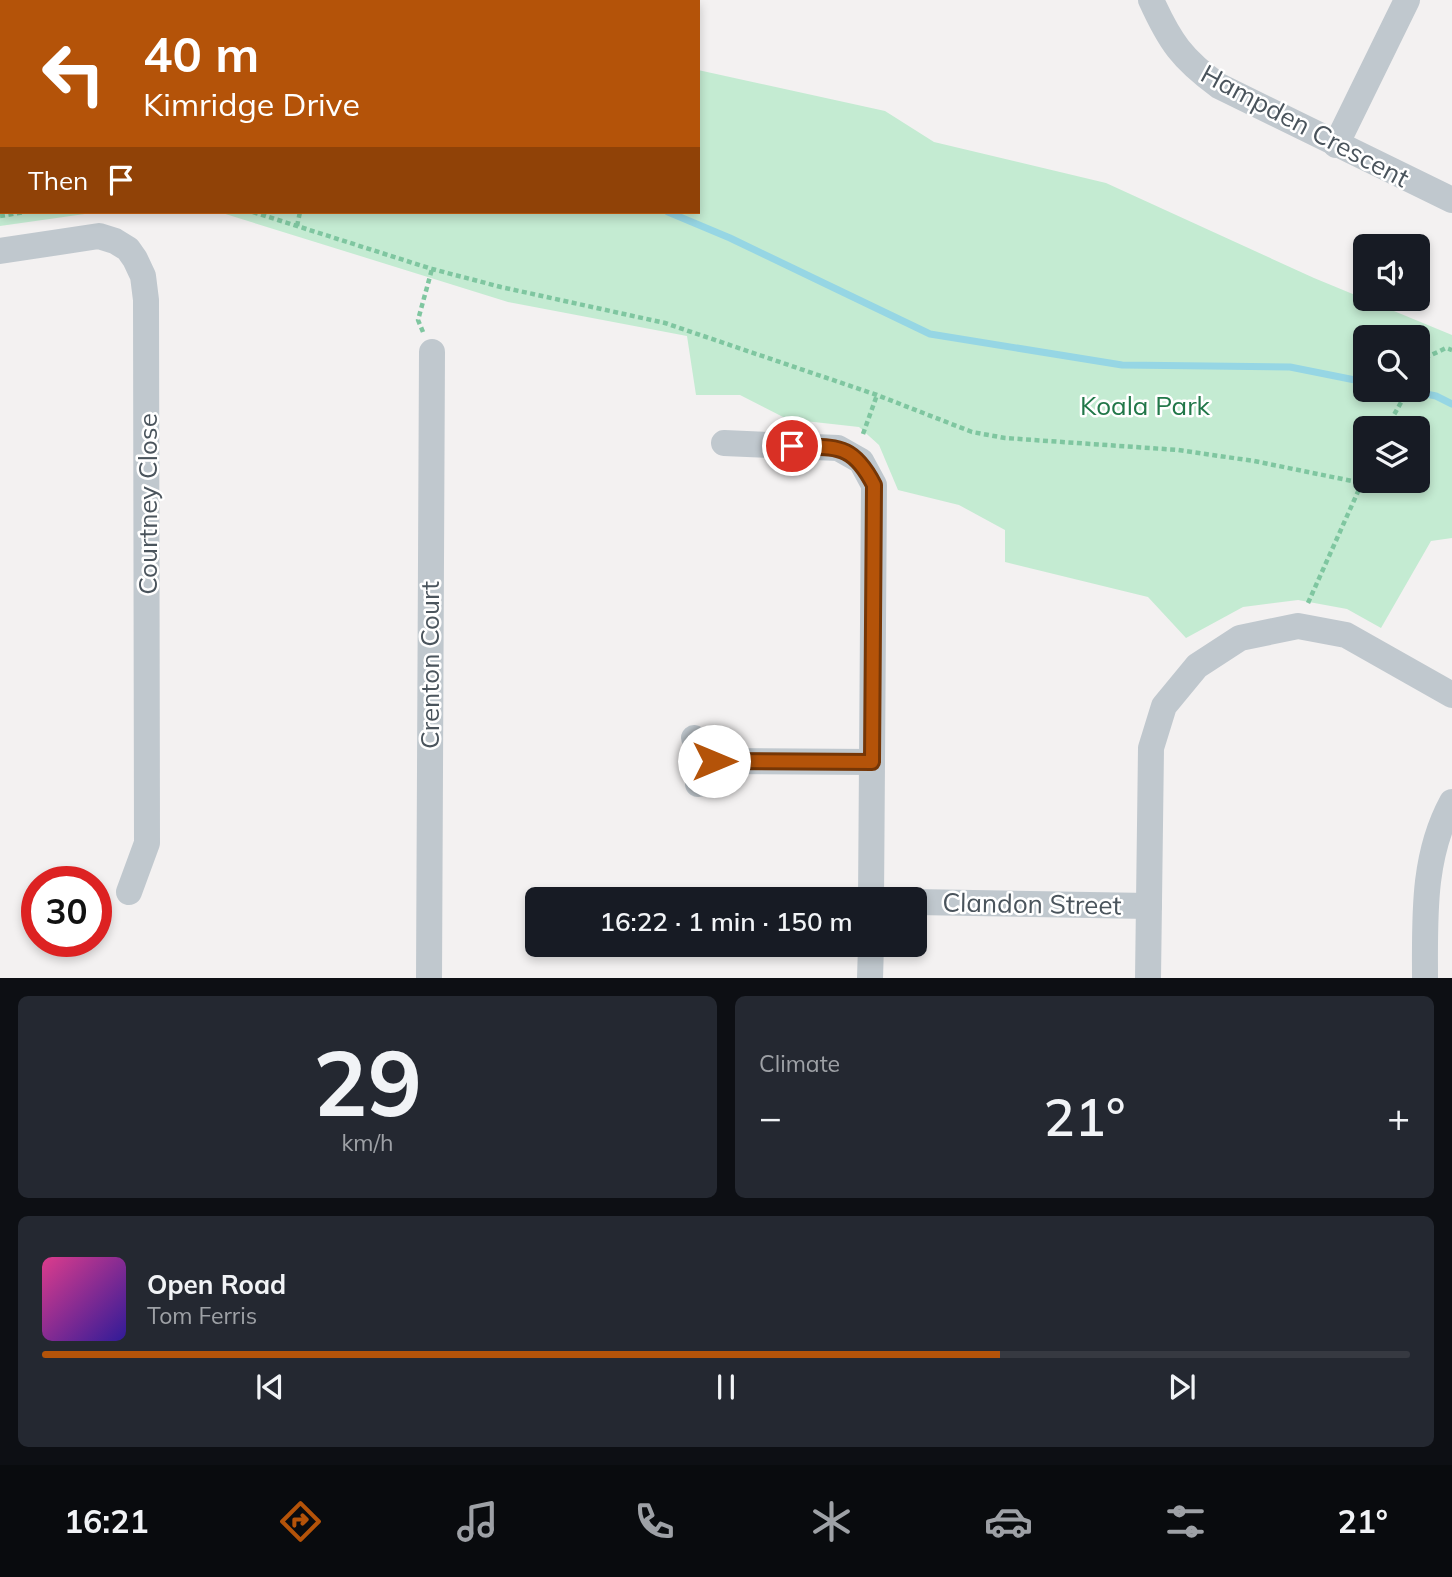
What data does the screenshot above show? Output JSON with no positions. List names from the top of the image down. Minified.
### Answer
{"streets":{"street":["Hampden Crescent","Courtney Close","Crenton Court","Clandon Street"]},"parks":["Koala Park"],"page":{"turn":["40 m","Kimridge Drive"],"then":"Then","limit":"30","trip":"16:22 · 1 min · 150 m","tile":[["29","km/h"],"Climate"],"heat":["−","21°","+"],"song":["Open Road","Tom Ferris"],"tabs":["16:21","21°"]}}
